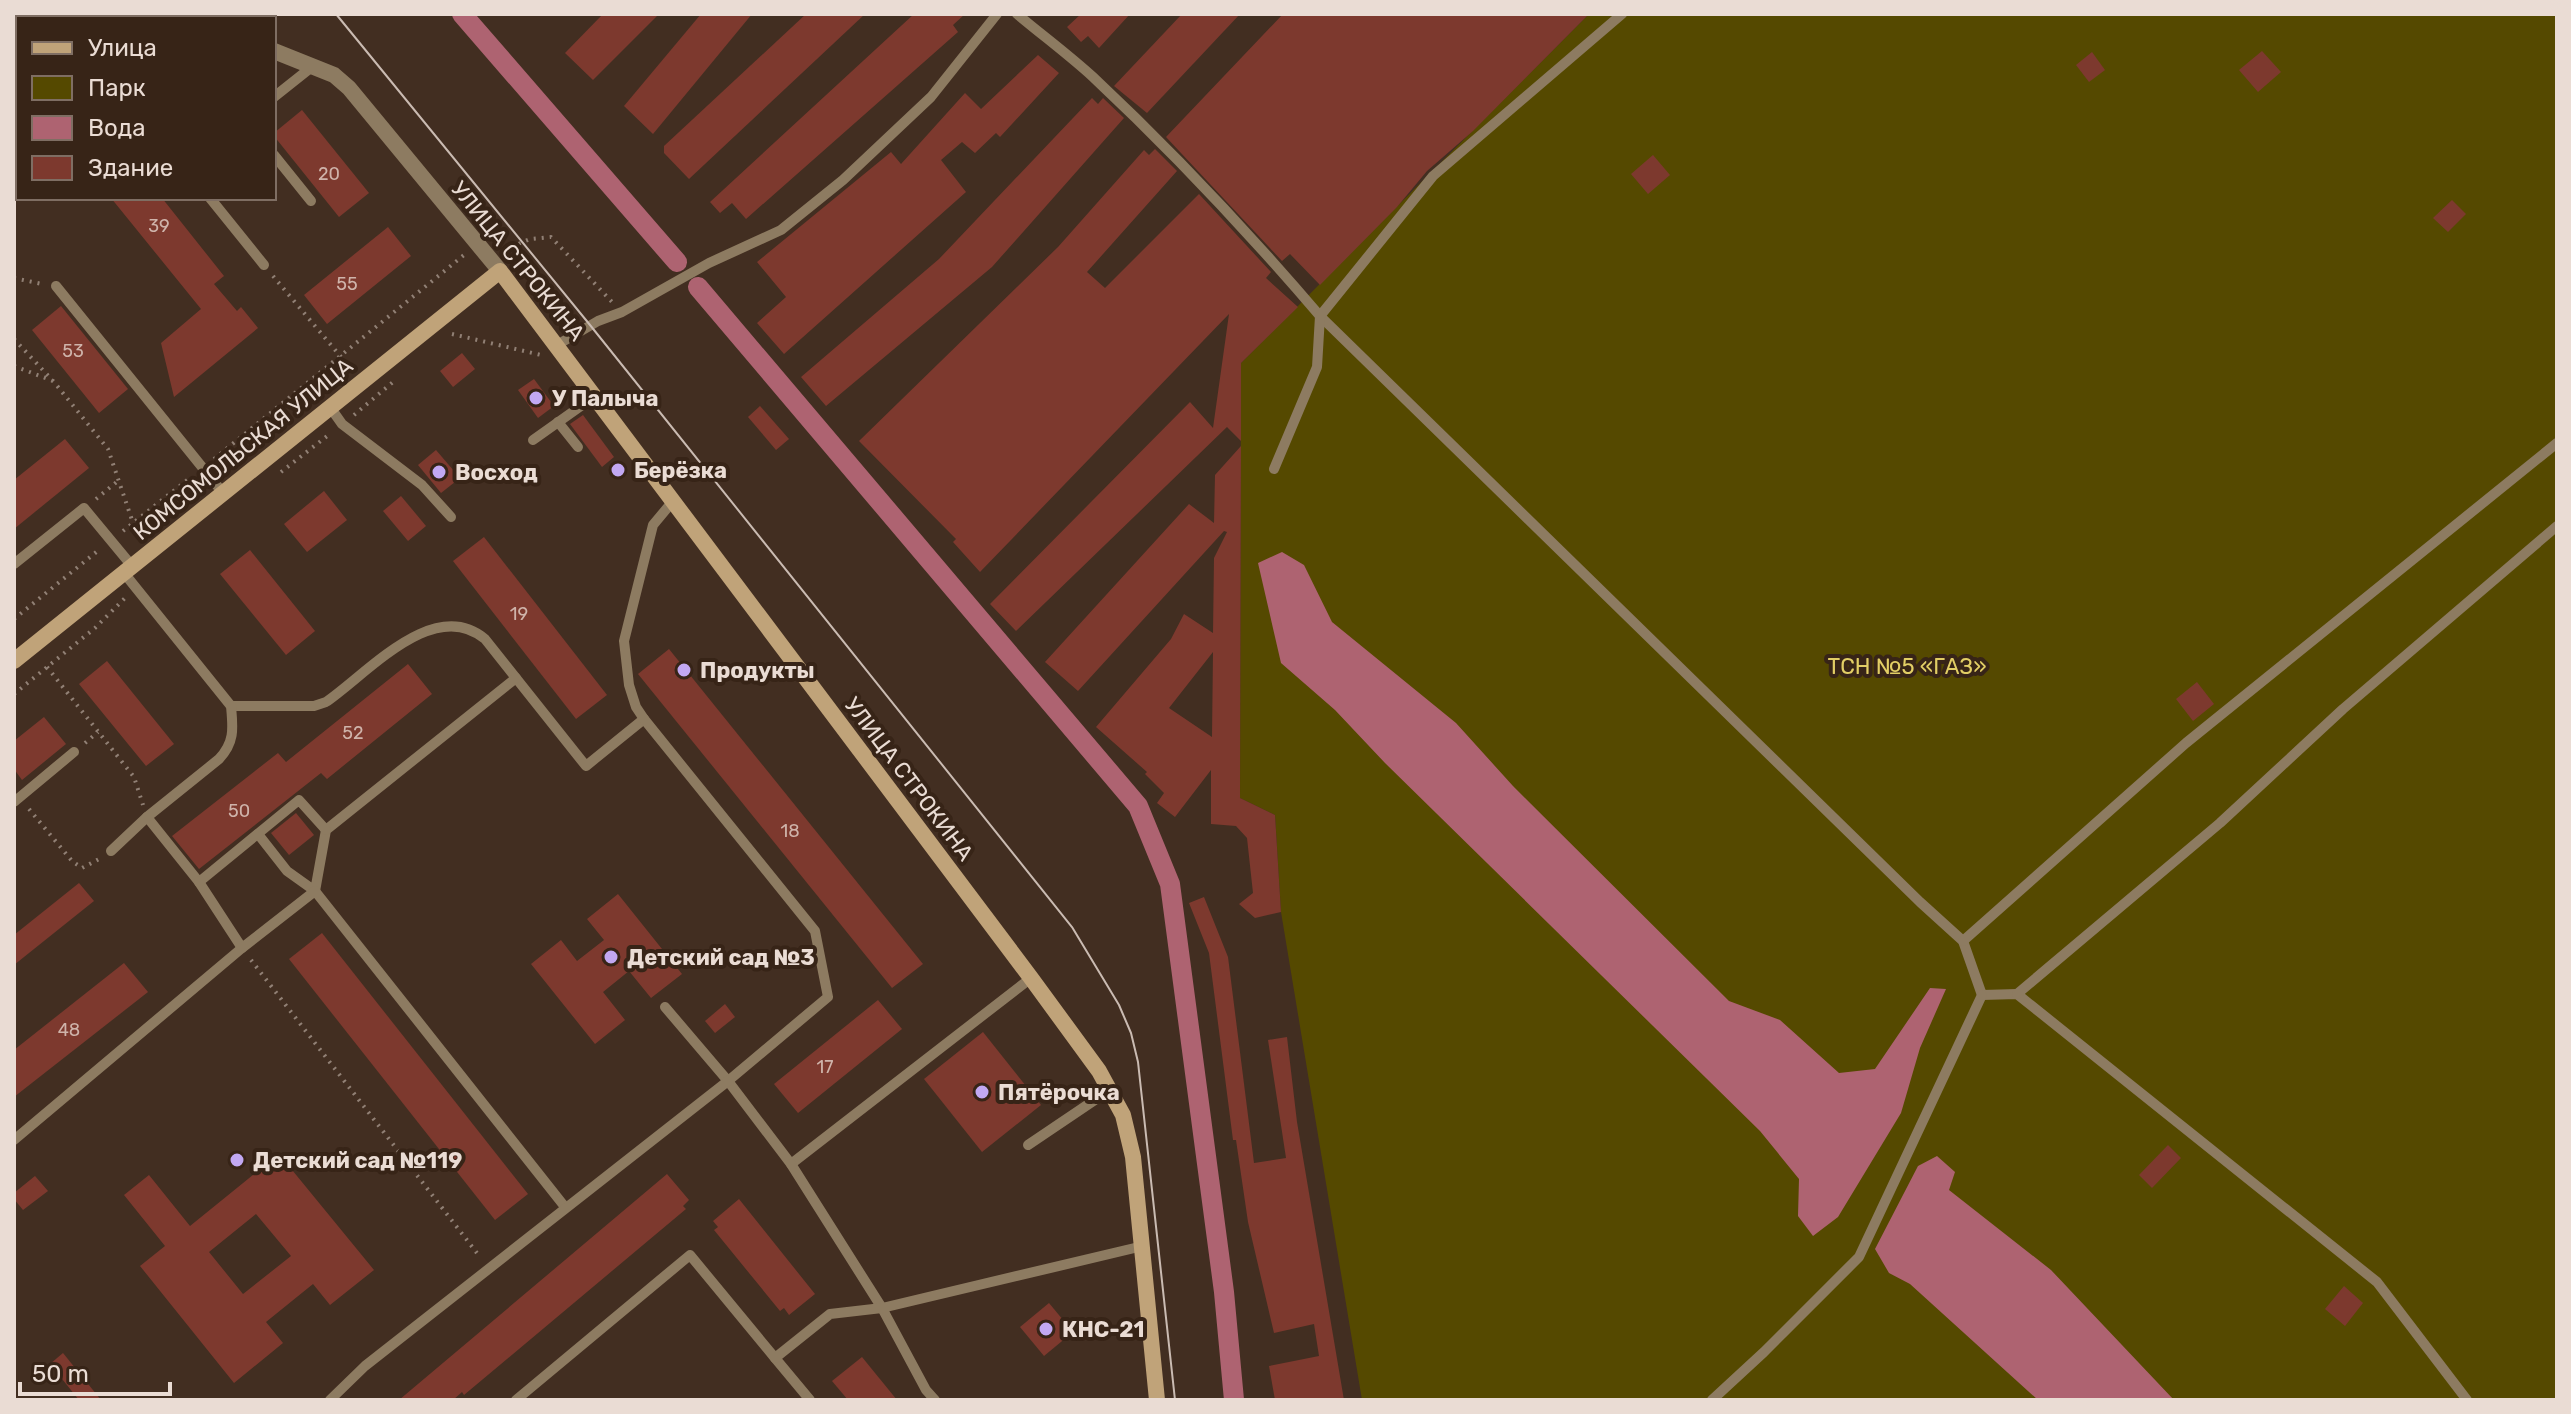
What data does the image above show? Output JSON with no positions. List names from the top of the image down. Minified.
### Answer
{"streets":{"street":["УЛИЦА СТРОКИНА","КОМСОМОЛЬСКАЯ УЛИЦА"]},"crossings":[["УЛИЦА СТРОКИНА","КОМСОМОЛЬСКАЯ УЛИЦА"]],"parks":["ТСН №5 «ГАЗ»"],"places":["У Палыча","Берёзка","Восход","Продукты","Детский сад №3","Пятёрочка","Детский сад №119","КНС-21"],"house_numbers":["20","39","55","53","19","52","50","18","48","17"],"legend":["Улица","Парк","Вода","Здание"],"scale_bar":"50 m"}
